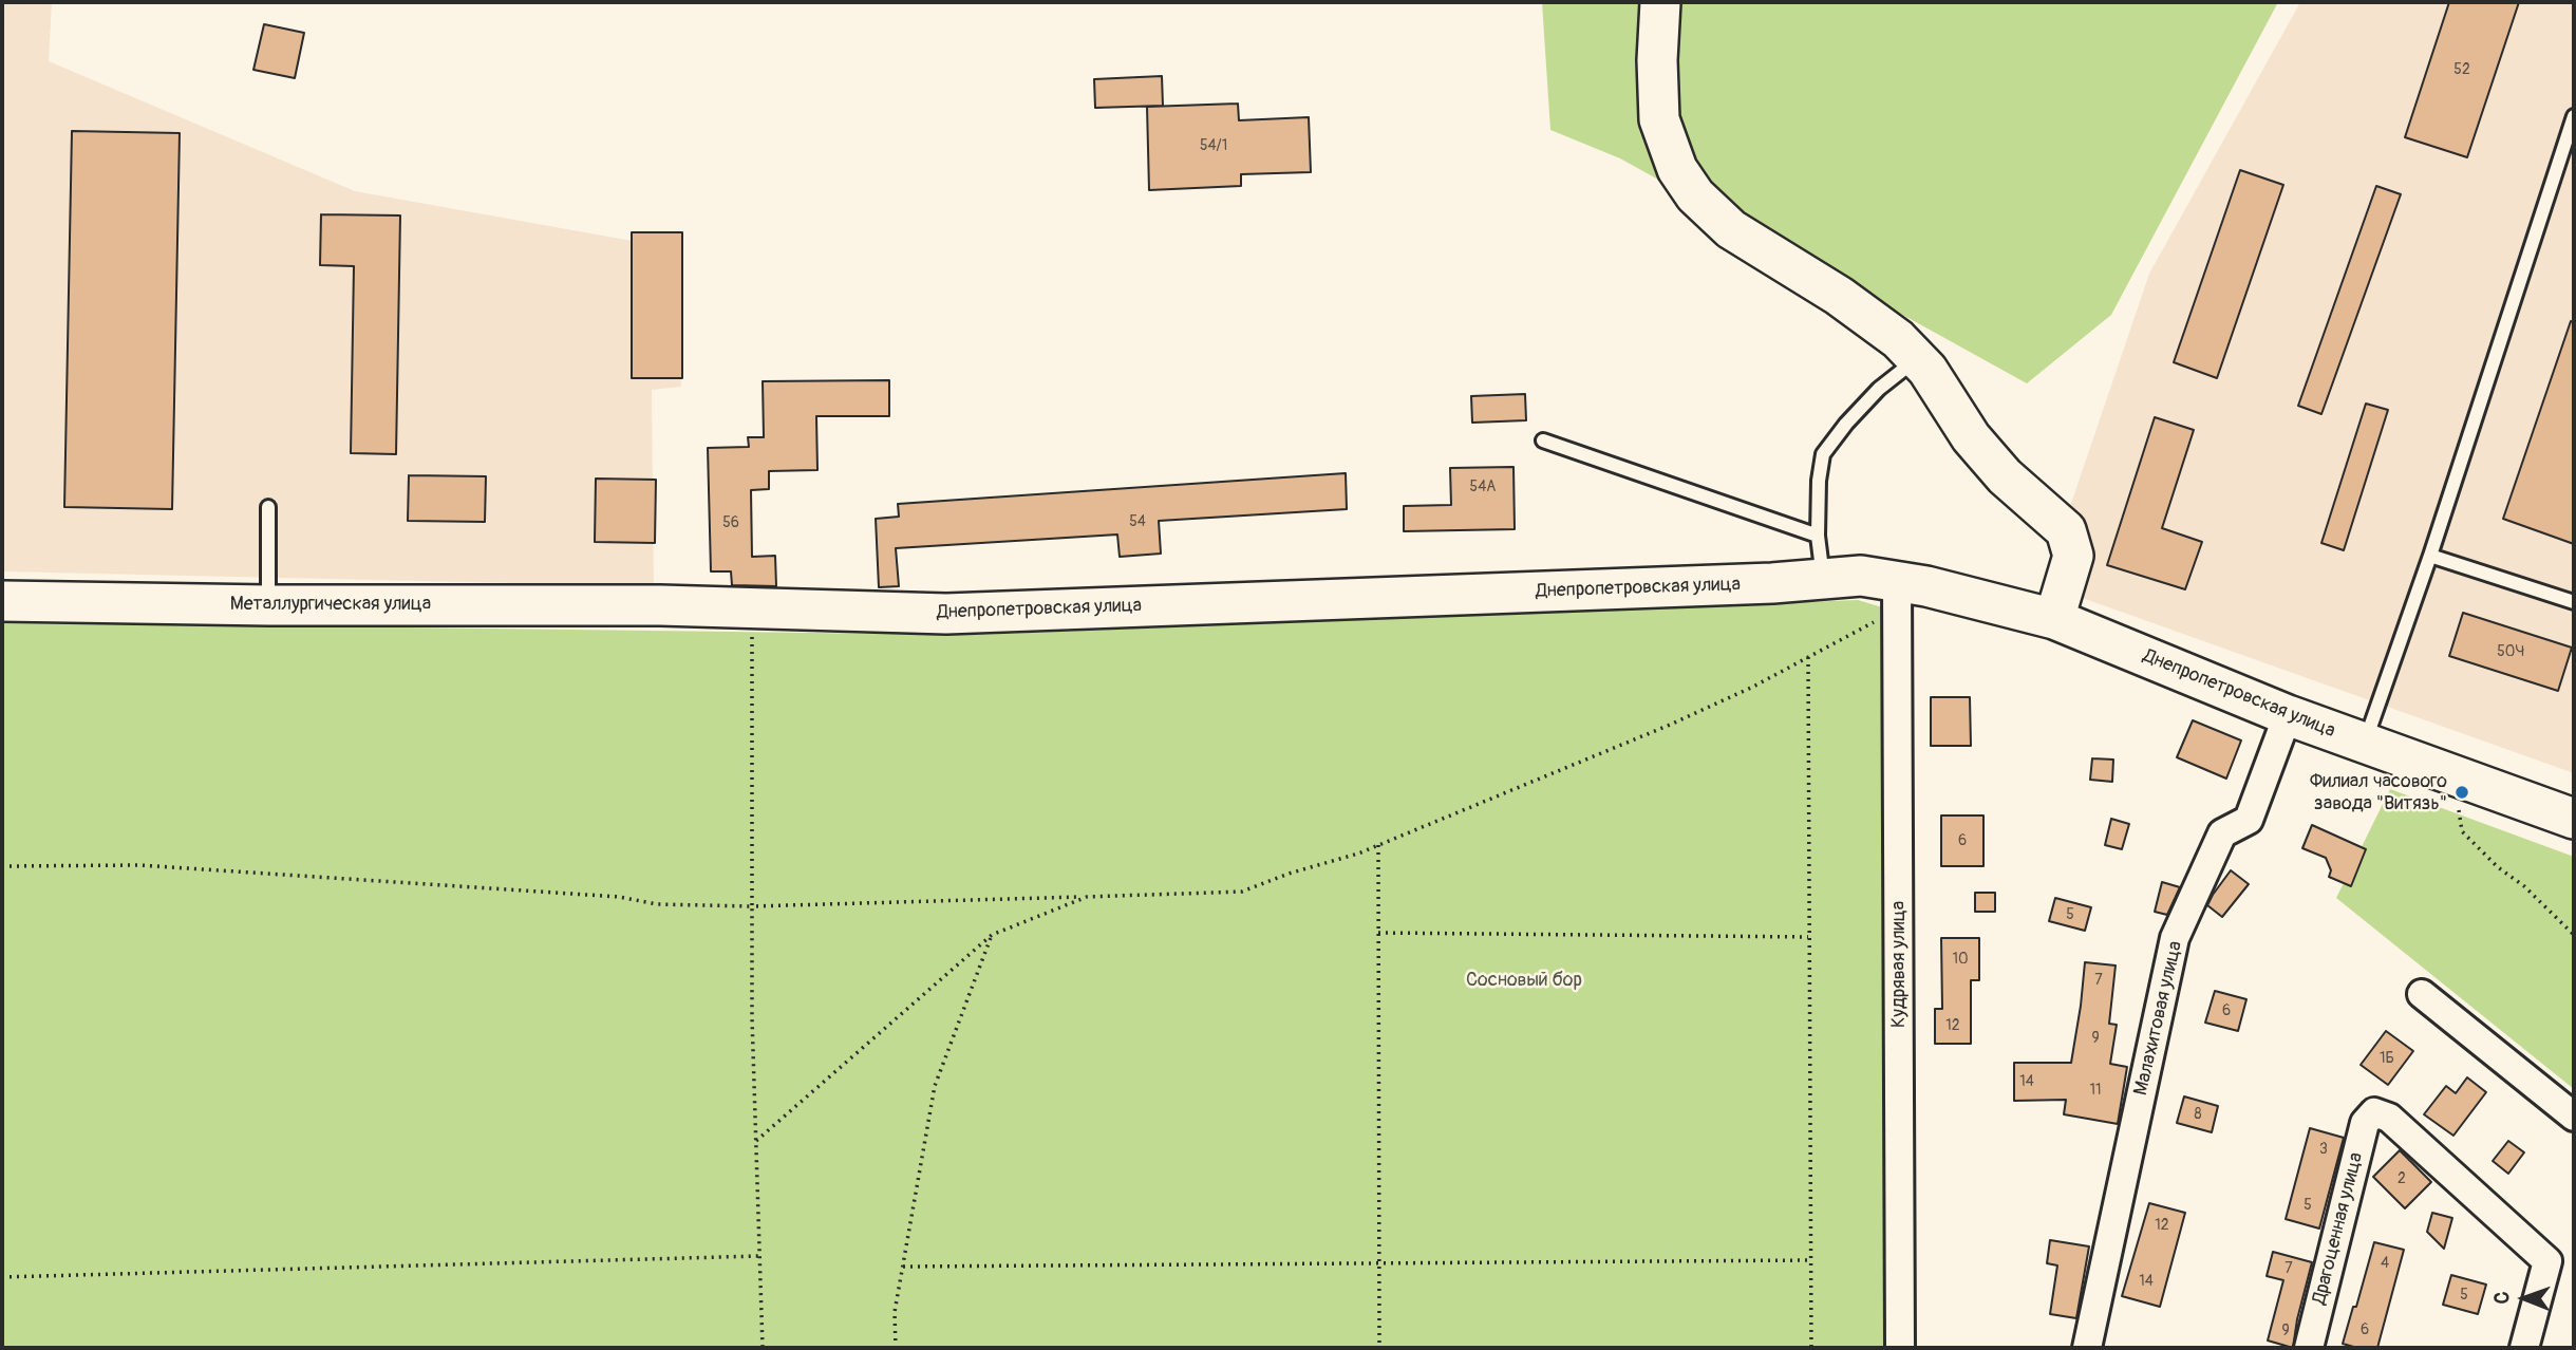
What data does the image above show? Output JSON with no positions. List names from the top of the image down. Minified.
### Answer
{"streets":{"street":["Днепропетровская улица","Металлургическая улица","Кудрявая улица","Малахитовая улица","Драгоценная улица"]},"crossings":[["Днепропетровская улица","Металлургическая улица"],["Днепропетровская улица","Кудрявая улица"],["Днепропетровская улица","Малахитовая улица"]],"parks":["Сосновый бор"],"places":["Филиал часового завода \"Витязь\""],"house_numbers":["52","54/1","54А","54","56","50Ч","6","5","10","7","6","12","9","1Б","14","11","8","3","2","5","12","4","7","14","5","6","9"],"north":"left"}
